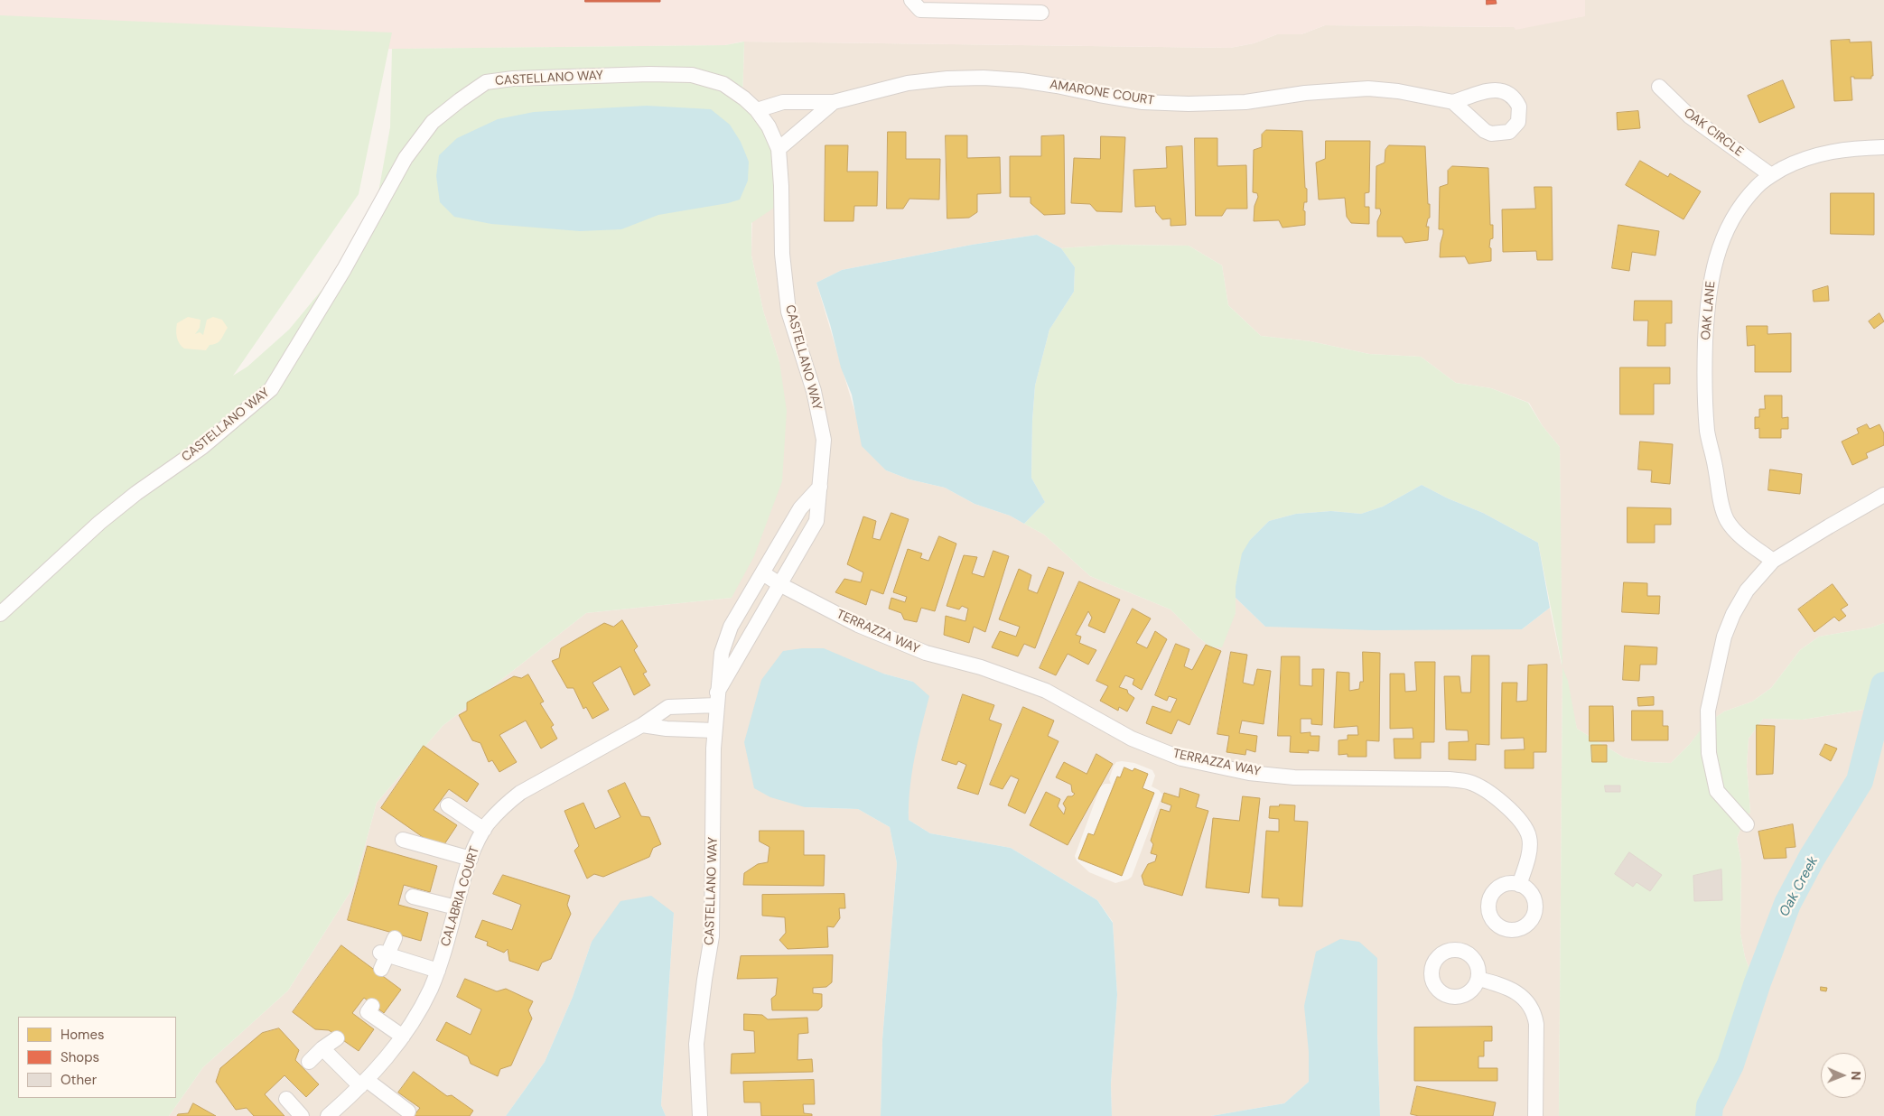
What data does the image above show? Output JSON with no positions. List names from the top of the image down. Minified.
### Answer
{"streets":{"street":["CASTELLANO WAY","AMARONE COURT","OAK CIRCLE","OAK LANE","TERRAZZA WAY","CALABRIA COURT"]},"crossings":[["CASTELLANO WAY","TERRAZZA WAY"],["CASTELLANO WAY","CALABRIA COURT"],["OAK CIRCLE","OAK LANE"]],"water":["Oak Creek"],"legend":["Homes","Shops","Other"],"north":"right"}
